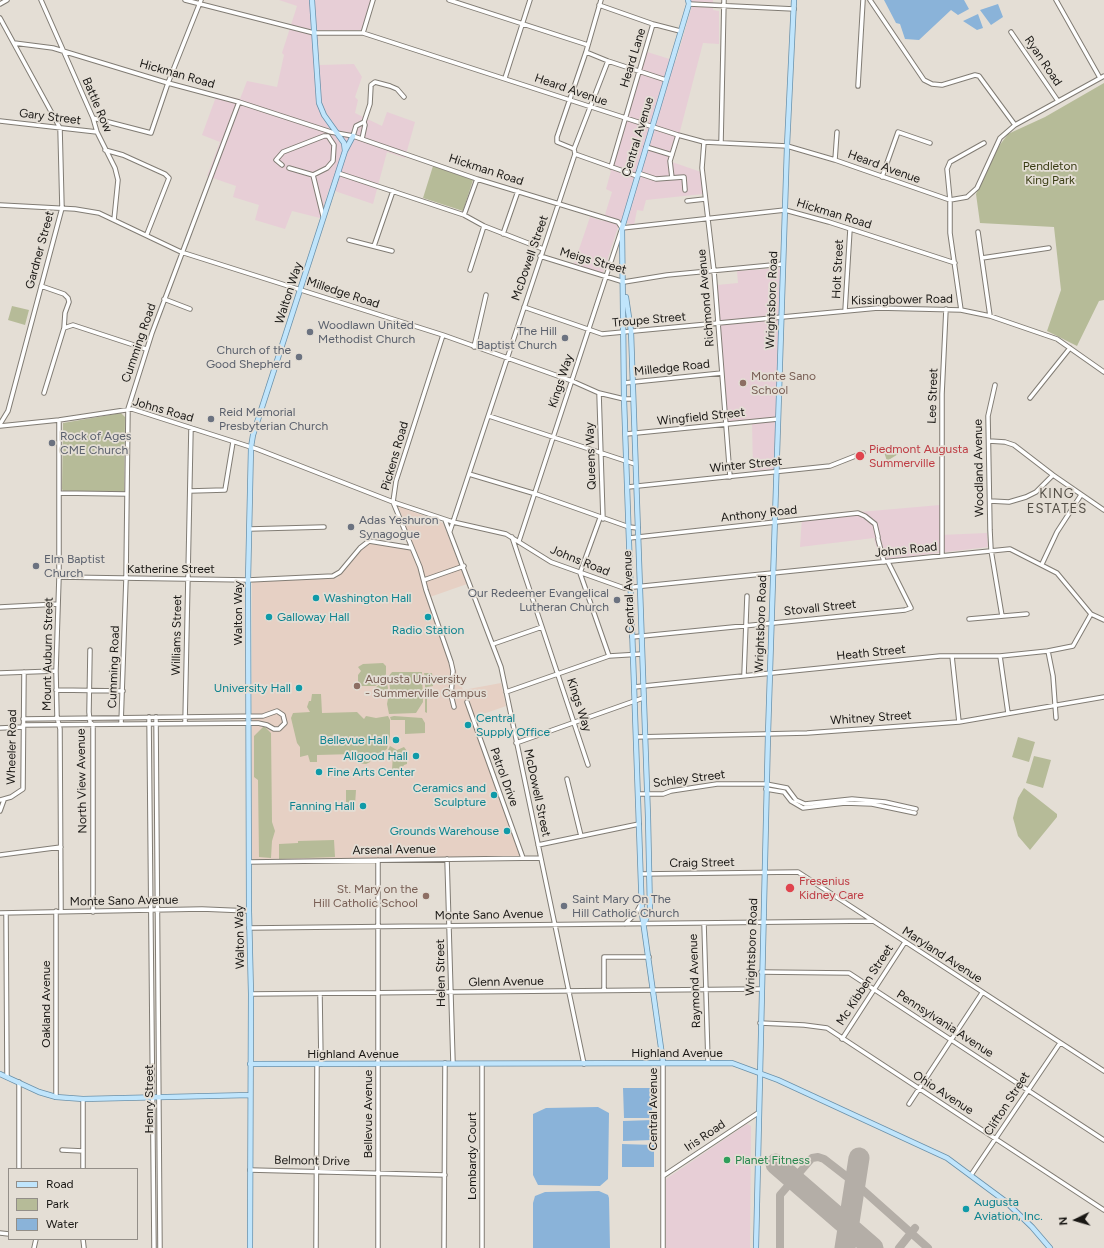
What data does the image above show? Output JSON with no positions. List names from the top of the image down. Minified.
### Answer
{"streets":{"main road":["Central Avenue","Walton Way","Wrightsboro Road","Highland Avenue"],"street":["Heard Lane","Ryan Road","Hickman Road","Heard Avenue","Battle Row","Gary Street","Gardner Street","McDowell Street","Meigs Street","Holt Street","Milledge Road","Richmond Avenue","Kissingbower Road","Troupe Street","Cumming Road","Kings Way","Lee Street","Johns Road","Wingfield Street","Pickens Road","Queens Way","Winter Street","Woodland Avenue","Anthony Road","Katherine Street","Stovall Street","Williams Street","Heath Street","Mount Auburn Street","Whitney Street","Wheeler Road","Patrol Drive","Schley Street","North View Avenue","Arsenal Avenue","Craig Street","Monte Sano Avenue","Maryland Avenue","Helen Street","Raymond Avenue","Glenn Avenue","Mc Kibben Street","Oakland Avenue","Pennsylvania Avenue","Ohio Avenue","Henry Street","Clifton Street","Bellevue Avenue","Iris Road","Lombardy Court","Belmont Drive"]},"crossings":[["Heard Lane","Heard Avenue"],["Hickman Road","Battle Row"],["Hickman Road","Gary Street"],["Hickman Road","Central Avenue"],["Hickman Road","Gardner Street"],["Hickman Road","McDowell Street"],["Hickman Road","Holt Street"],["Hickman Road","Walton Way"],["Hickman Road","Richmond Avenue"],["Hickman Road","Wrightsboro Road"],["Hickman Road","Cumming Road"],["Hickman Road","Kings Way"],["Heard Avenue","Central Avenue"],["Heard Avenue","Richmond Avenue"],["Heard Avenue","Wrightsboro Road"],["Battle Row","Gary Street"],["Battle Row","Milledge Road"],["Gary Street","Gardner Street"],["Central Avenue","Meigs Street"],["Central Avenue","Milledge Road"],["Central Avenue","Troupe Street"],["Central Avenue","Kings Way"],["Central Avenue","Johns Road"],["Central Avenue","Wingfield Street"],["Central Avenue","Winter Street"],["Central Avenue","Anthony Road"],["Central Avenue","Stovall Street"],["Central Avenue","Heath Street"],["Central Avenue","Whitney Street"],["Central Avenue","Schley Street"],["Central Avenue","Craig Street"],["Central Avenue","Monte Sano Avenue"],["Central Avenue","Glenn Avenue"],["Central Avenue","Highland Avenue"],["Central Avenue","Iris Road"],["Gardner Street","Milledge Road"],["Gardner Street","Johns Road"],["McDowell Street","Meigs Street"],["McDowell Street","Milledge Road"],["McDowell Street","Troupe Street"],["McDowell Street","Johns Road"],["McDowell Street","Arsenal Avenue"],["McDowell Street","Monte Sano Avenue"],["McDowell Street","Glenn Avenue"],["McDowell Street","Highland Avenue"],["Meigs Street","Walton Way"],["Meigs Street","Richmond Avenue"],["Meigs Street","Wrightsboro Road"],["Meigs Street","Kings Way"],["Holt Street","Kissingbower Road"],["Walton Way","Milledge Road"],["Walton Way","Johns Road"],["Walton Way","Katherine Street"],["Walton Way","Arsenal Avenue"],["Walton Way","Monte Sano Avenue"],["Walton Way","Glenn Avenue"],["Walton Way","Highland Avenue"],["Walton Way","Belmont Drive"],["Milledge Road","Richmond Avenue"],["Milledge Road","Cumming Road"],["Milledge Road","Kings Way"],["Milledge Road","Pickens Road"],["Milledge Road","Queens Way"],["Richmond Avenue","Troupe Street"],["Richmond Avenue","Wingfield Street"],["Richmond Avenue","Winter Street"],["Wrightsboro Road","Kissingbower Road"],["Wrightsboro Road","Troupe Street"],["Wrightsboro Road","Johns Road"],["Wrightsboro Road","Wingfield Street"],["Wrightsboro Road","Winter Street"],["Wrightsboro Road","Anthony Road"],["Wrightsboro Road","Stovall Street"],["Wrightsboro Road","Heath Street"],["Wrightsboro Road","Whitney Street"],["Wrightsboro Road","Schley Street"],["Wrightsboro Road","Craig Street"],["Wrightsboro Road","Monte Sano Avenue"],["Wrightsboro Road","Maryland Avenue"],["Wrightsboro Road","Glenn Avenue"],["Wrightsboro Road","Pennsylvania Avenue"],["Wrightsboro Road","Highland Avenue"],["Wrightsboro Road","Ohio Avenue"],["Wrightsboro Road","Iris Road"],["Kissingbower Road","Troupe Street"],["Kissingbower Road","Lee Street"],["Troupe Street","Kings Way"],["Cumming Road","Johns Road"],["Cumming Road","Katherine Street"],["Kings Way","Johns Road"],["Lee Street","Johns Road"],["Johns Road","Pickens Road"],["Johns Road","Queens Way"],["Johns Road","Woodland Avenue"],["Johns Road","Anthony Road"],["Johns Road","Stovall Street"],["Johns Road","Williams Street"],["Johns Road","Heath Street"],["Johns Road","Mount Auburn Street"],["Pickens Road","Katherine Street"],["Anthony Road","Stovall Street"],["Katherine Street","Williams Street"],["Katherine Street","Mount Auburn Street"],["Mount Auburn Street","Monte Sano Avenue"],["Mount Auburn Street","Oakland Avenue"],["Patrol Drive","Arsenal Avenue"],["North View Avenue","Monte Sano Avenue"],["Arsenal Avenue","Helen Street"],["Arsenal Avenue","Bellevue Avenue"],["Craig Street","Maryland Avenue"],["Monte Sano Avenue","Maryland Avenue"],["Monte Sano Avenue","Helen Street"],["Monte Sano Avenue","Raymond Avenue"],["Monte Sano Avenue","Oakland Avenue"],["Monte Sano Avenue","Henry Street"],["Monte Sano Avenue","Bellevue Avenue"],["Maryland Avenue","Mc Kibben Street"],["Maryland Avenue","Clifton Street"],["Helen Street","Glenn Avenue"],["Helen Street","Highland Avenue"],["Raymond Avenue","Glenn Avenue"],["Raymond Avenue","Highland Avenue"],["Glenn Avenue","Bellevue Avenue"],["Mc Kibben Street","Pennsylvania Avenue"],["Mc Kibben Street","Ohio Avenue"],["Pennsylvania Avenue","Clifton Street"],["Highland Avenue","Clifton Street"],["Highland Avenue","Bellevue Avenue"],["Highland Avenue","Lombardy Court"],["Ohio Avenue","Clifton Street"],["Bellevue Avenue","Belmont Drive"]],"districts":["KING ESTATES"],"parks":["Pendleton King Park"],"places":["Woodlawn United Methodist Church","The Hill Baptist Church","Church of the Good Shepherd","Monte Sano School","Reid Memorial Presbyterian Church","Rock of Ages CME Church","Piedmont Augusta Summerville","Adas Yeshuron Synagogue","Elm Baptist Church","Washington Hall","Our Redeemer Evangelical Lutheran Church","Galloway Hall","Radio Station","Augusta University - Summerville Campus","University Hall","Central Supply Office","Bellevue Hall","Allgood Hall","Fine Arts Center","Ceramics and Sculpture","Fanning Hall","Grounds Warehouse","Fresenius Kidney Care","St. Mary on the Hill Catholic School","Saint Mary On The Hill Catholic Church","Planet Fitness","Augusta Aviation, Inc."],"legend":["Road","Park","Water"],"north":"left"}
